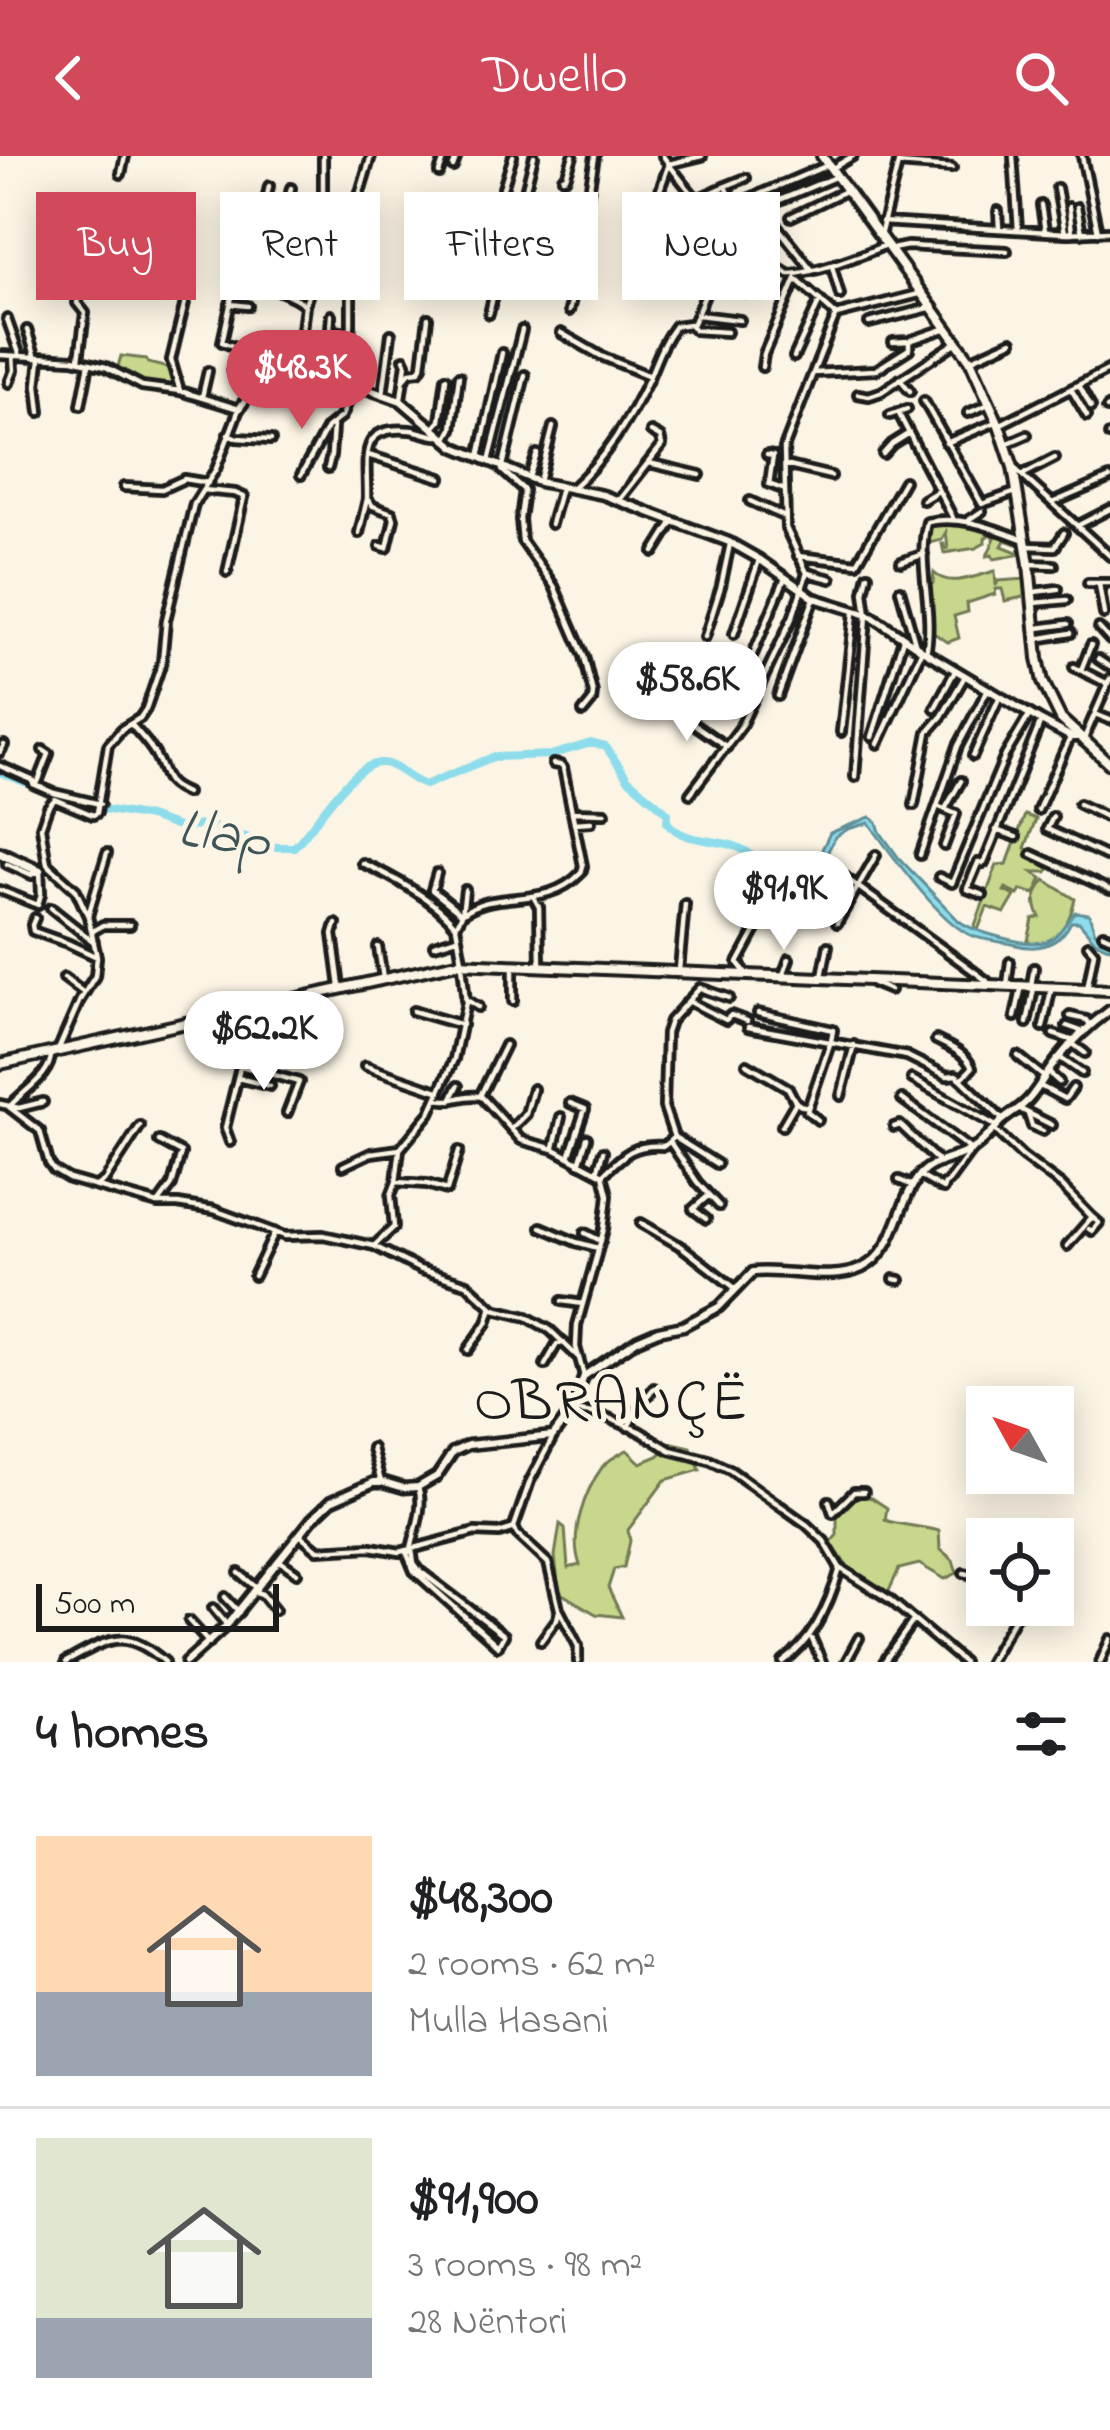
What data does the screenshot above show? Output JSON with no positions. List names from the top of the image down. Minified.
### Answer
{"districts":["OBRANÇË"],"water":["Llap"],"scale_bar":"500 m","north":"top left","page":{"header":"Dwello","chip":["Buy","Rent","Filters","New"],"price":["$48.3K","$58.6K","$91.9K","$62.2K"],"scale":"500 m","heading":"4 homes","list":[{"name":"$48,300","note":"2 rooms · 62 m² · Mulla Hasani"},{"name":"$91,900","note":"3 rooms · 98 m² · 28 Nëntori"}]}}
